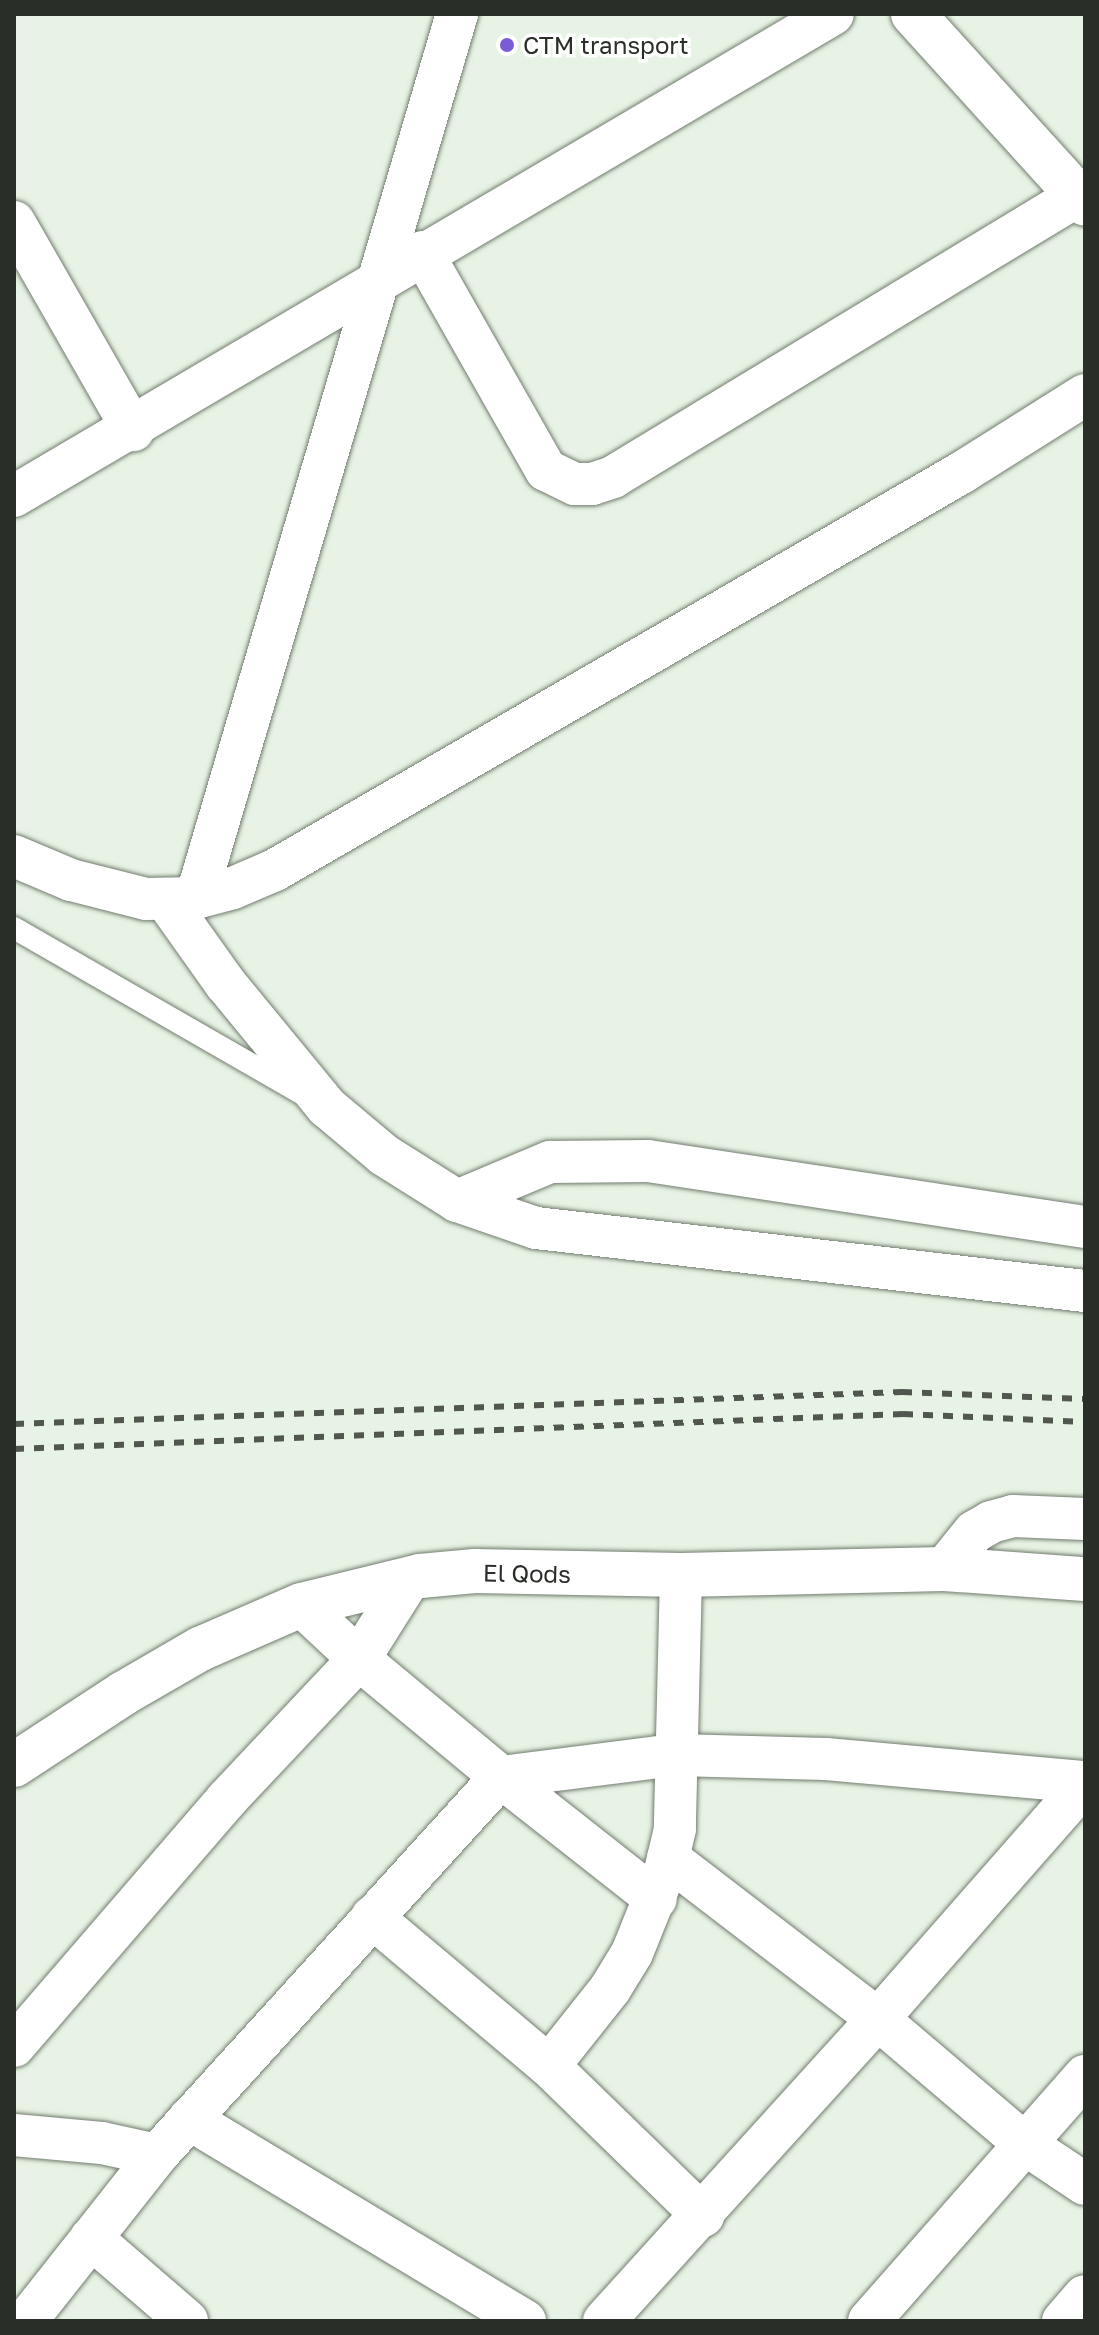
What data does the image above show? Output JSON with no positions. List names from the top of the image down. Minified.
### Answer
{"streets":{"street":["El Qods"]},"places":["CTM transport"]}
